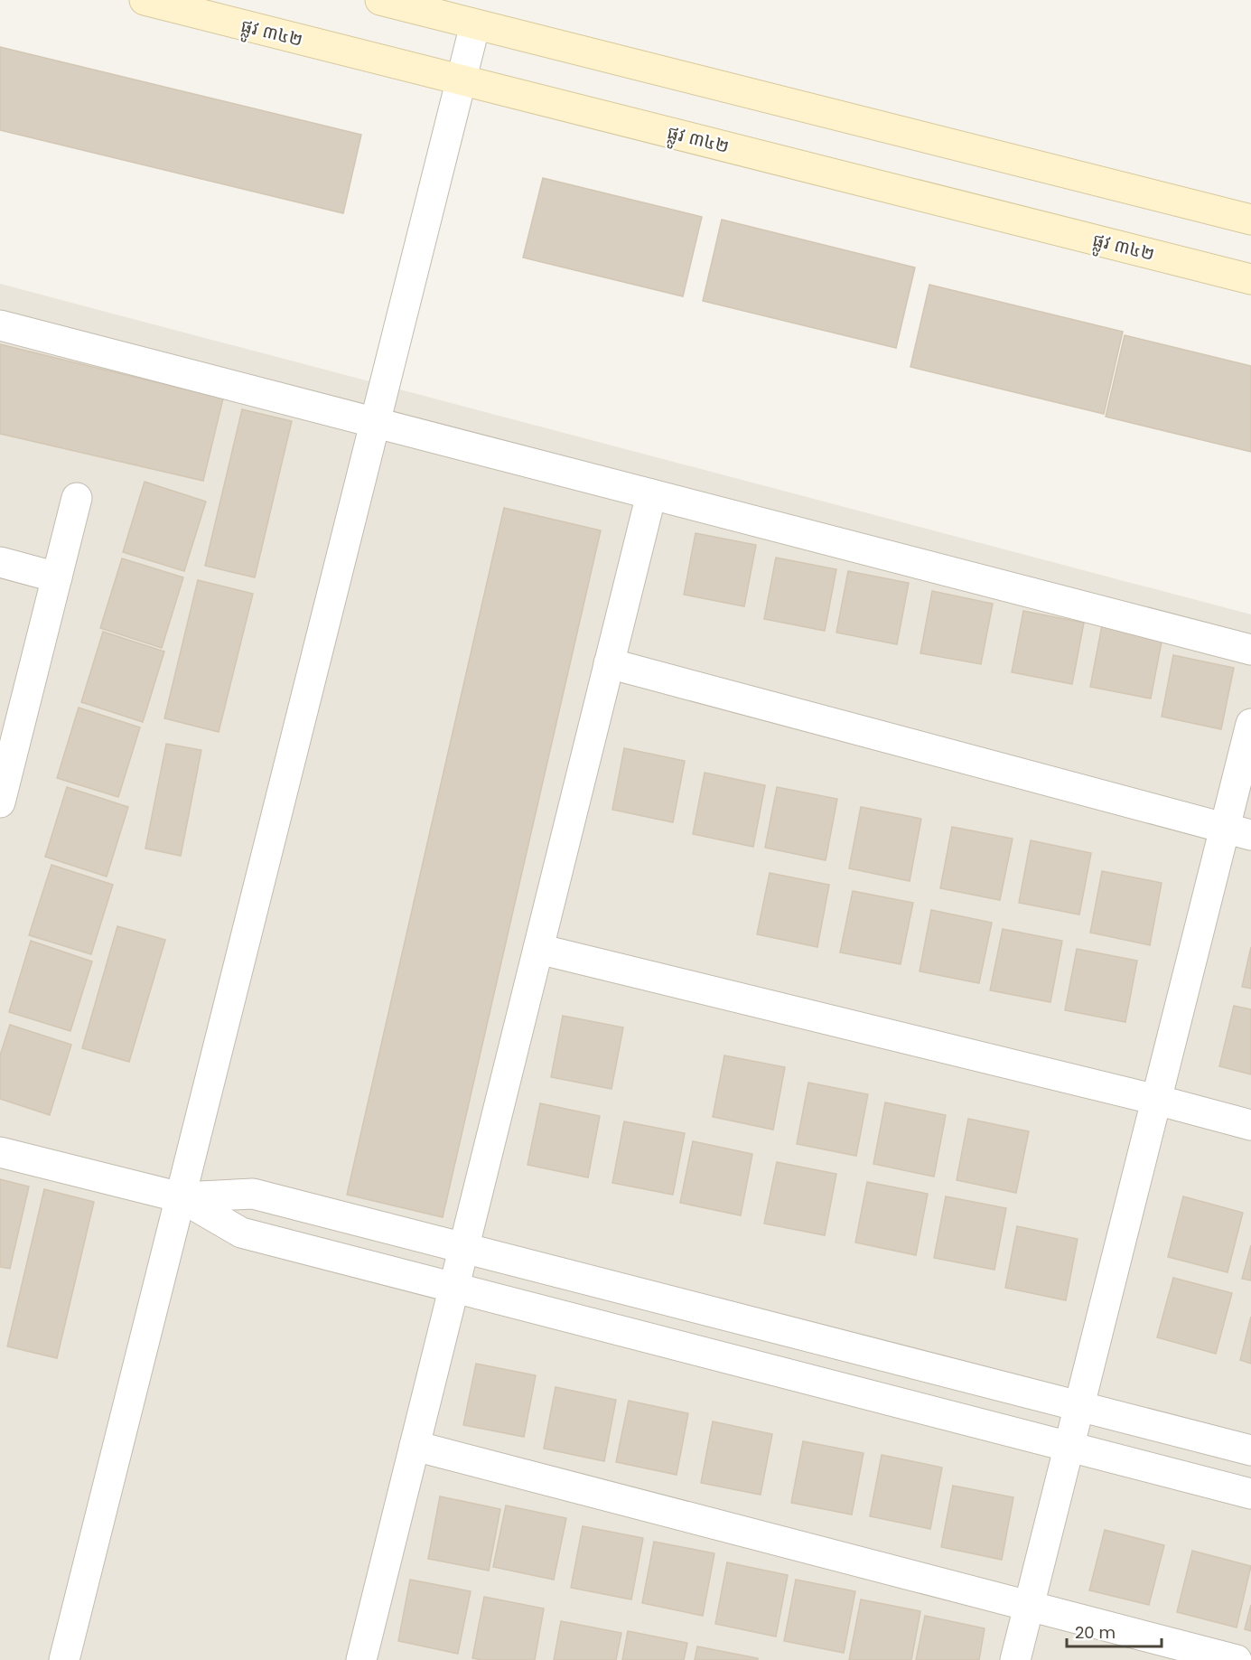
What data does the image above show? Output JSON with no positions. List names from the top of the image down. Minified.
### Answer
{"streets":{"main road":["ផ្លូវ ៣៤២"]},"scale_bar":"20 m"}
